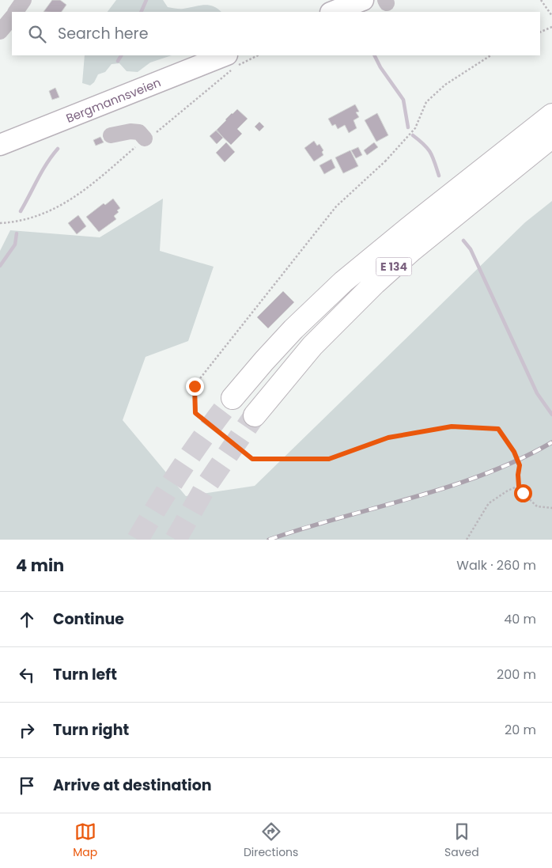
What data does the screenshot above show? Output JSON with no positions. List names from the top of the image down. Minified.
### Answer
{"streets":{"highway":["E 134"],"main road":["Bergmannsveien"]},"page":{"search":"Search here","heading":["4 min","Walk · 260 m"],"list":[["Continue","40 m"],["Turn left","200 m"],["Turn right","20 m"],"Arrive at destination"],"nav":["Map","Directions","Saved"]}}
